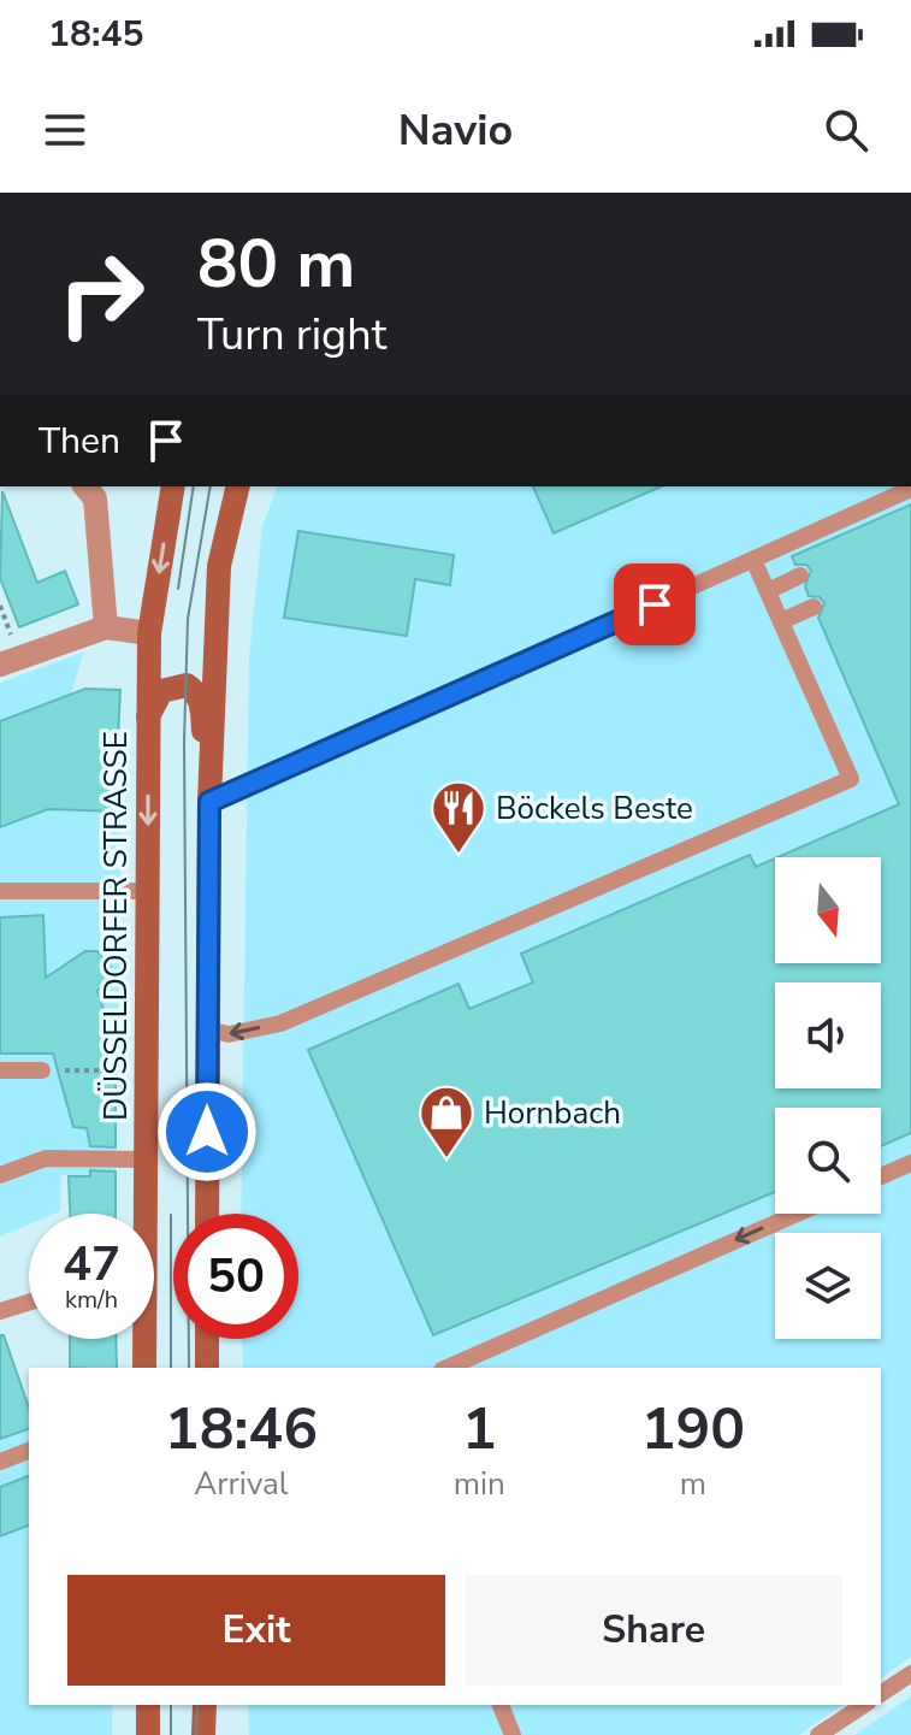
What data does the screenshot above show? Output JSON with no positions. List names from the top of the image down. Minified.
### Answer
{"streets":{"main road":["DÜSSELDORFER STRASSE"]},"places":{"restaurant":["Böckels Beste"],"shop":["Hornbach"]},"north":"bottom","page":{"status":"18:45","header":"Navio","turn":["80 m","Turn right"],"then":"Then","speed":"47 km/h","limit":"50","eta":["18:46","Arrival","1","min","190","m"],"buttons":["Exit","Share"]}}
